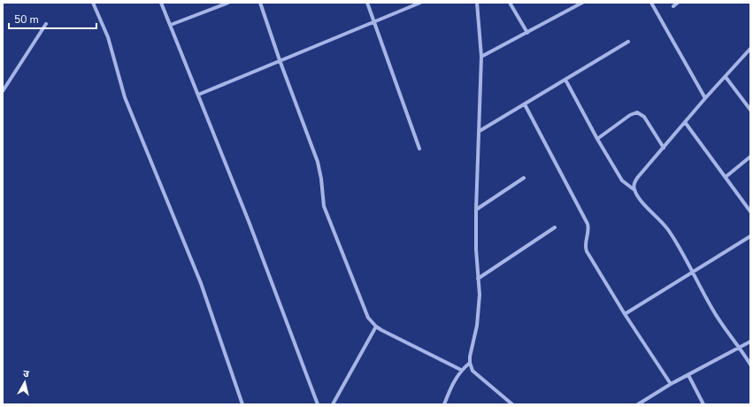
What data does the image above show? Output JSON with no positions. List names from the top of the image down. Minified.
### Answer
{"scale_bar":"50 m","north":"top"}
